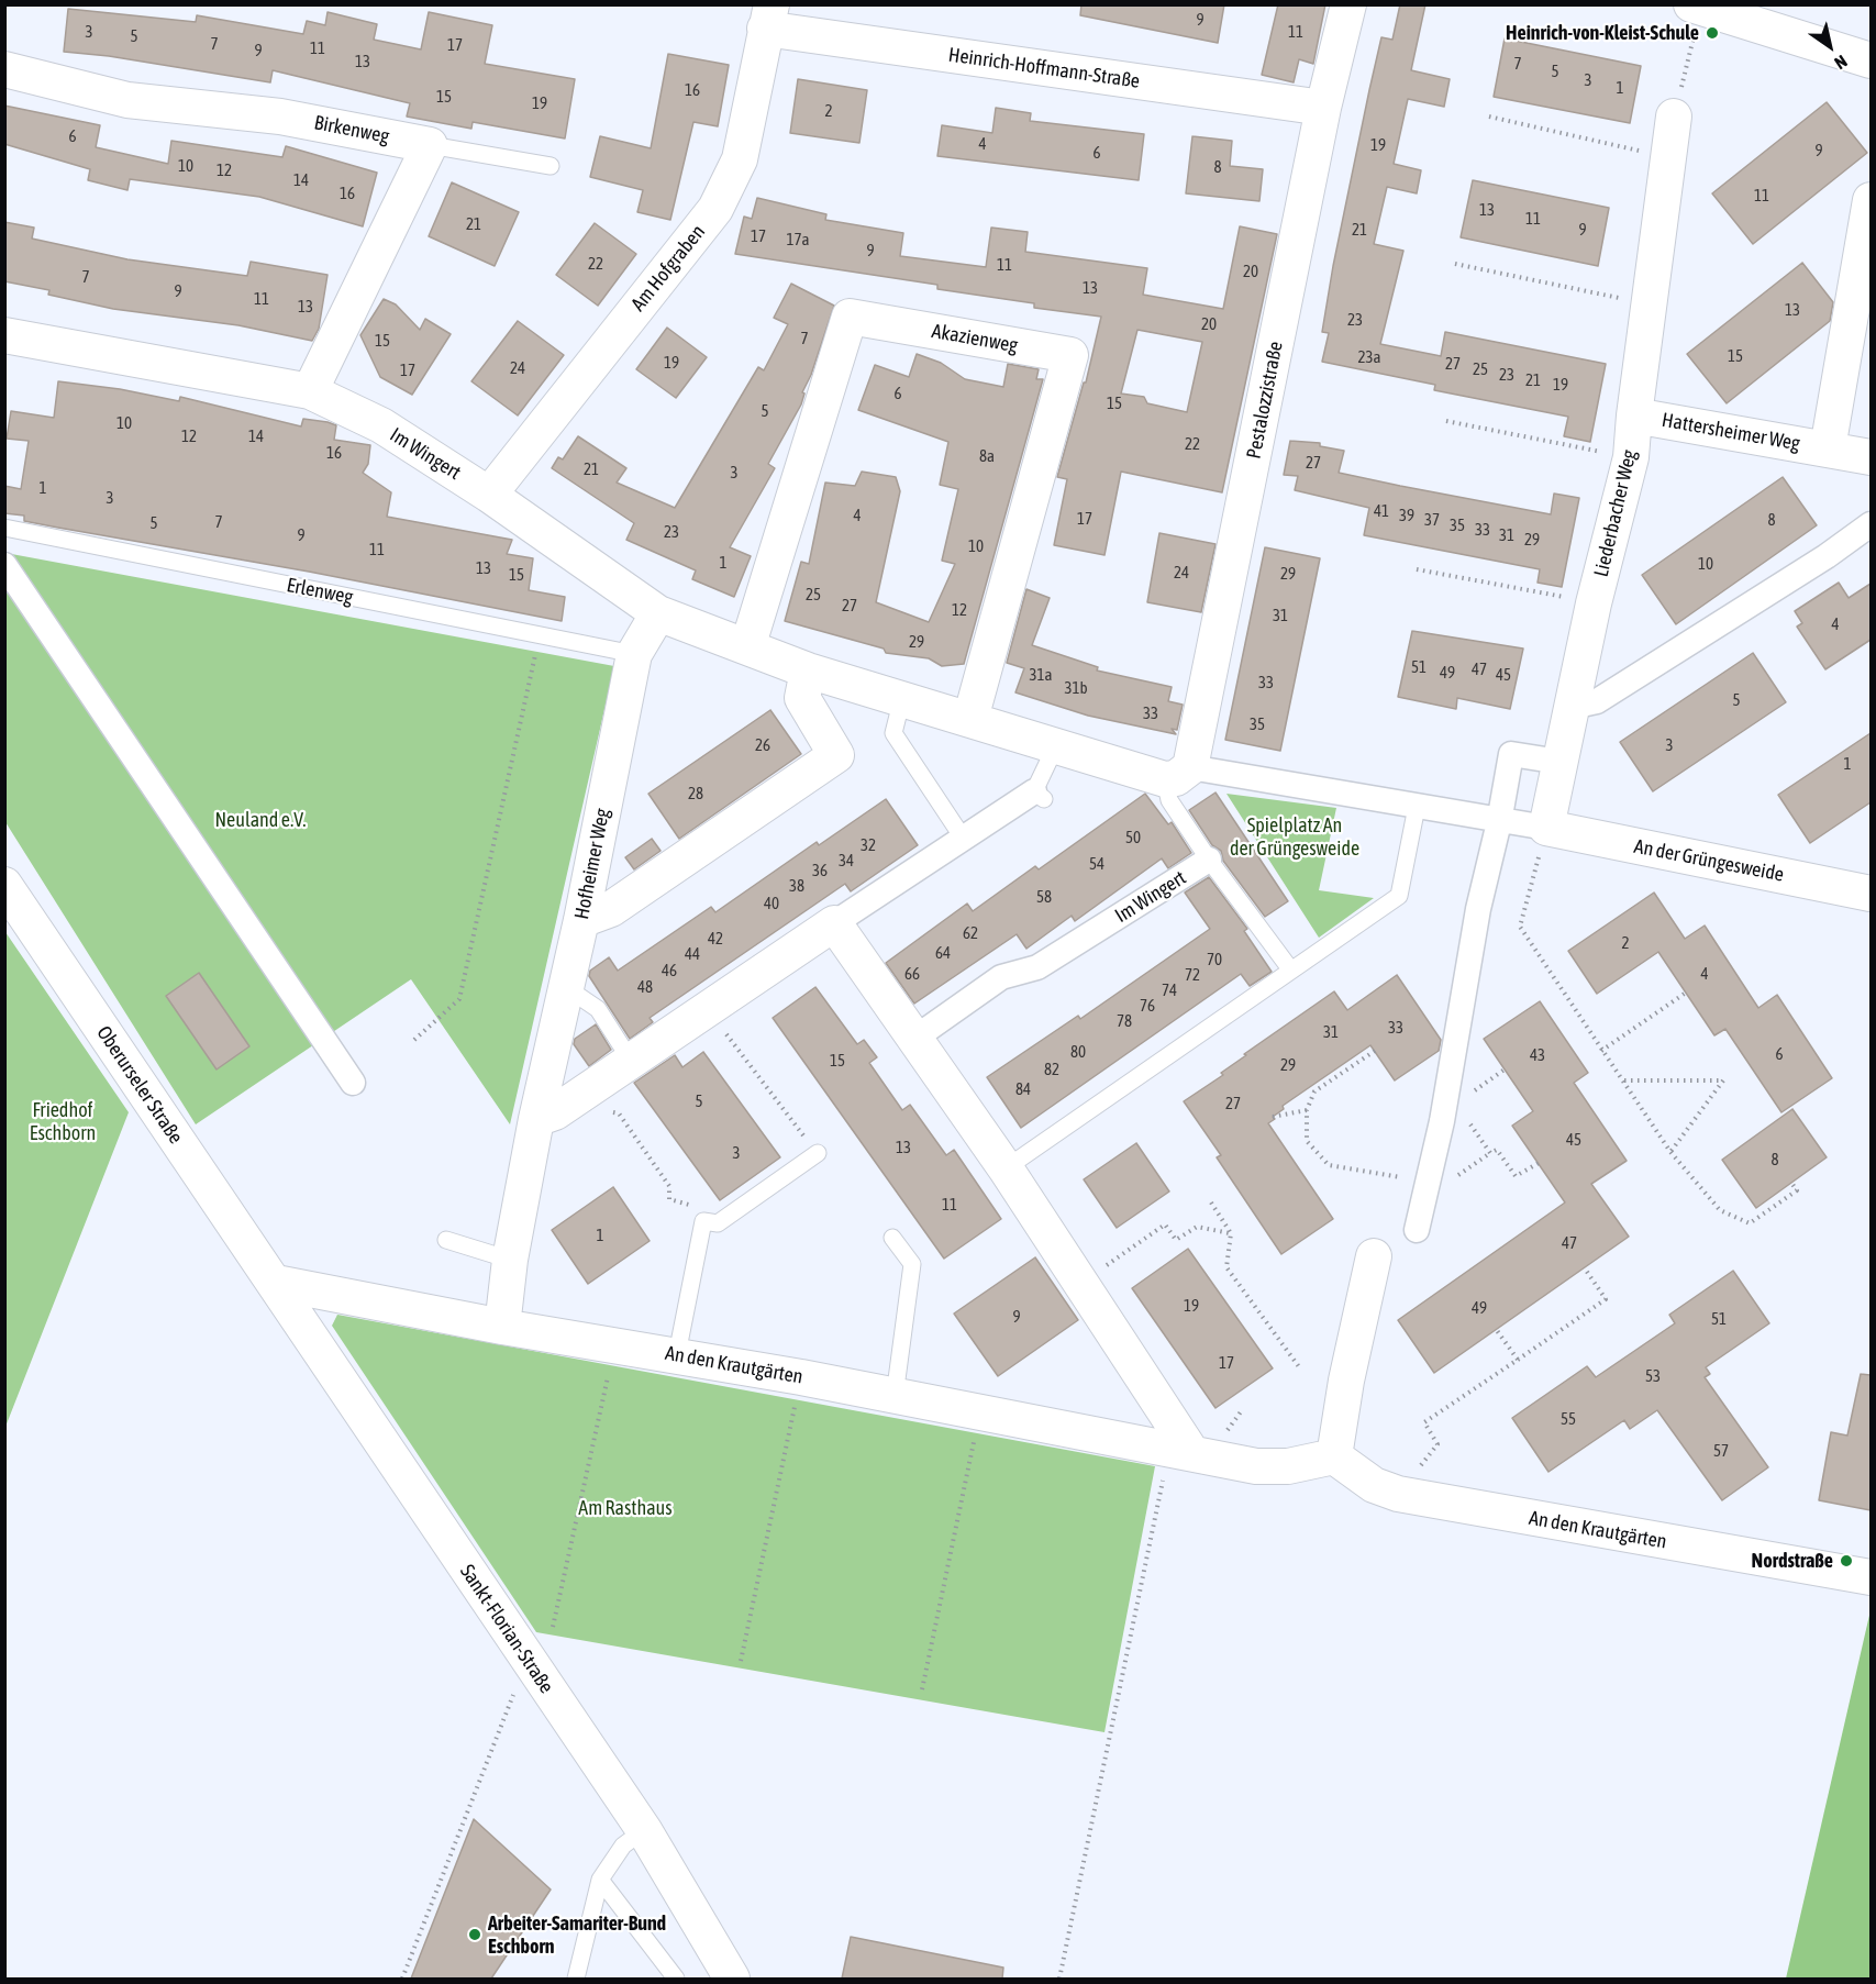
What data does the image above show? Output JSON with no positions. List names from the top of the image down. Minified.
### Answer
{"streets":{"street":["Heinrich-Hoffmann-Straße","Birkenweg","Am Hofgraben","Akazienweg","Pestalozzistraße","Hattersheimer Weg","Im Wingert","Liederbacher Weg","An der Grüngesweide","Hofheimer Weg","Oberurseler Straße","An den Krautgärten","Sankt-Florian-Straße"],"lane":["Erlenweg"]},"crossings":[["Heinrich-Hoffmann-Straße","Am Hofgraben"],["Heinrich-Hoffmann-Straße","Pestalozzistraße"],["Am Hofgraben","Im Wingert"],["Akazienweg","Im Wingert"],["Pestalozzistraße","Im Wingert"],["Hattersheimer Weg","Liederbacher Weg"],["Im Wingert","Hofheimer Weg"],["Liederbacher Weg","An der Grüngesweide"],["Erlenweg","Hofheimer Weg"],["Hofheimer Weg","An den Krautgärten"],["Oberurseler Straße","An den Krautgärten"],["Oberurseler Straße","Sankt-Florian-Straße"],["An den Krautgärten","Sankt-Florian-Straße"]],"parks":["Neuland e.V.","Spielplatz An der Grüngesweide","Friedhof Eschborn","Am Rasthaus"],"places":["Heinrich-von-Kleist-Schule","Nordstraße","Arbeiter-Samariter-Bund Eschborn"],"house_numbers":["9","3","11","5","7","17","11","9","13","7","5","3","1","16","15","19","2","6","4","19","9","6","10","8","12","14","16","11","13","11","21","21","9","17","17a","9","22","11","20","7","13","9","11","13","13","23","20","7","15","15","23a","19","27","24","25","17","23","21","19","6","15","5","10","12","14","22","16","8a","27","21","3","1","3","41","4","39","17","37","8","7","5","35","33","23","9","31","29","10","11","1","10","13","24","29","15","25","27","12","31","4","29","51","47","49","31a","45","33","31b","5","33","35","26","3","1","28","50","32","34","54","36","38","58","40","62","42","2","64","44","70","46","66","4","72","48","74","76","78","33","31","80","6","43","15","29","82","84","5","27","45","13","3","8","11","1","47","19","49","9","51","17","53","55","57"],"north":"bottom right"}
